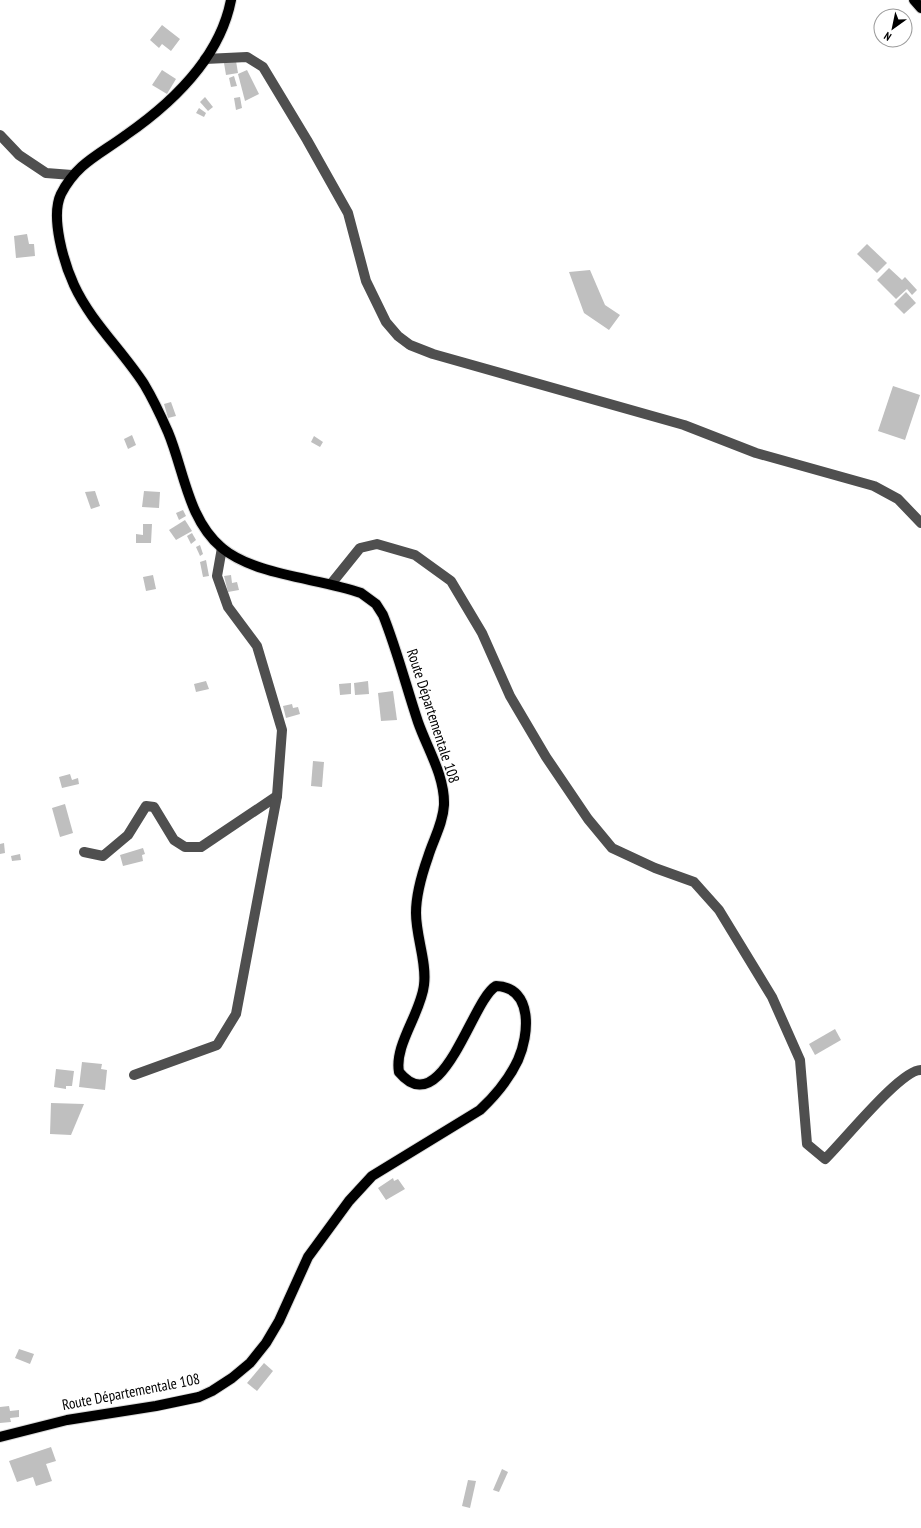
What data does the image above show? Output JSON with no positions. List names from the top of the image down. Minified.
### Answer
{"streets":{"main road":["Route Départementale 108"]},"north":"bottom left"}
